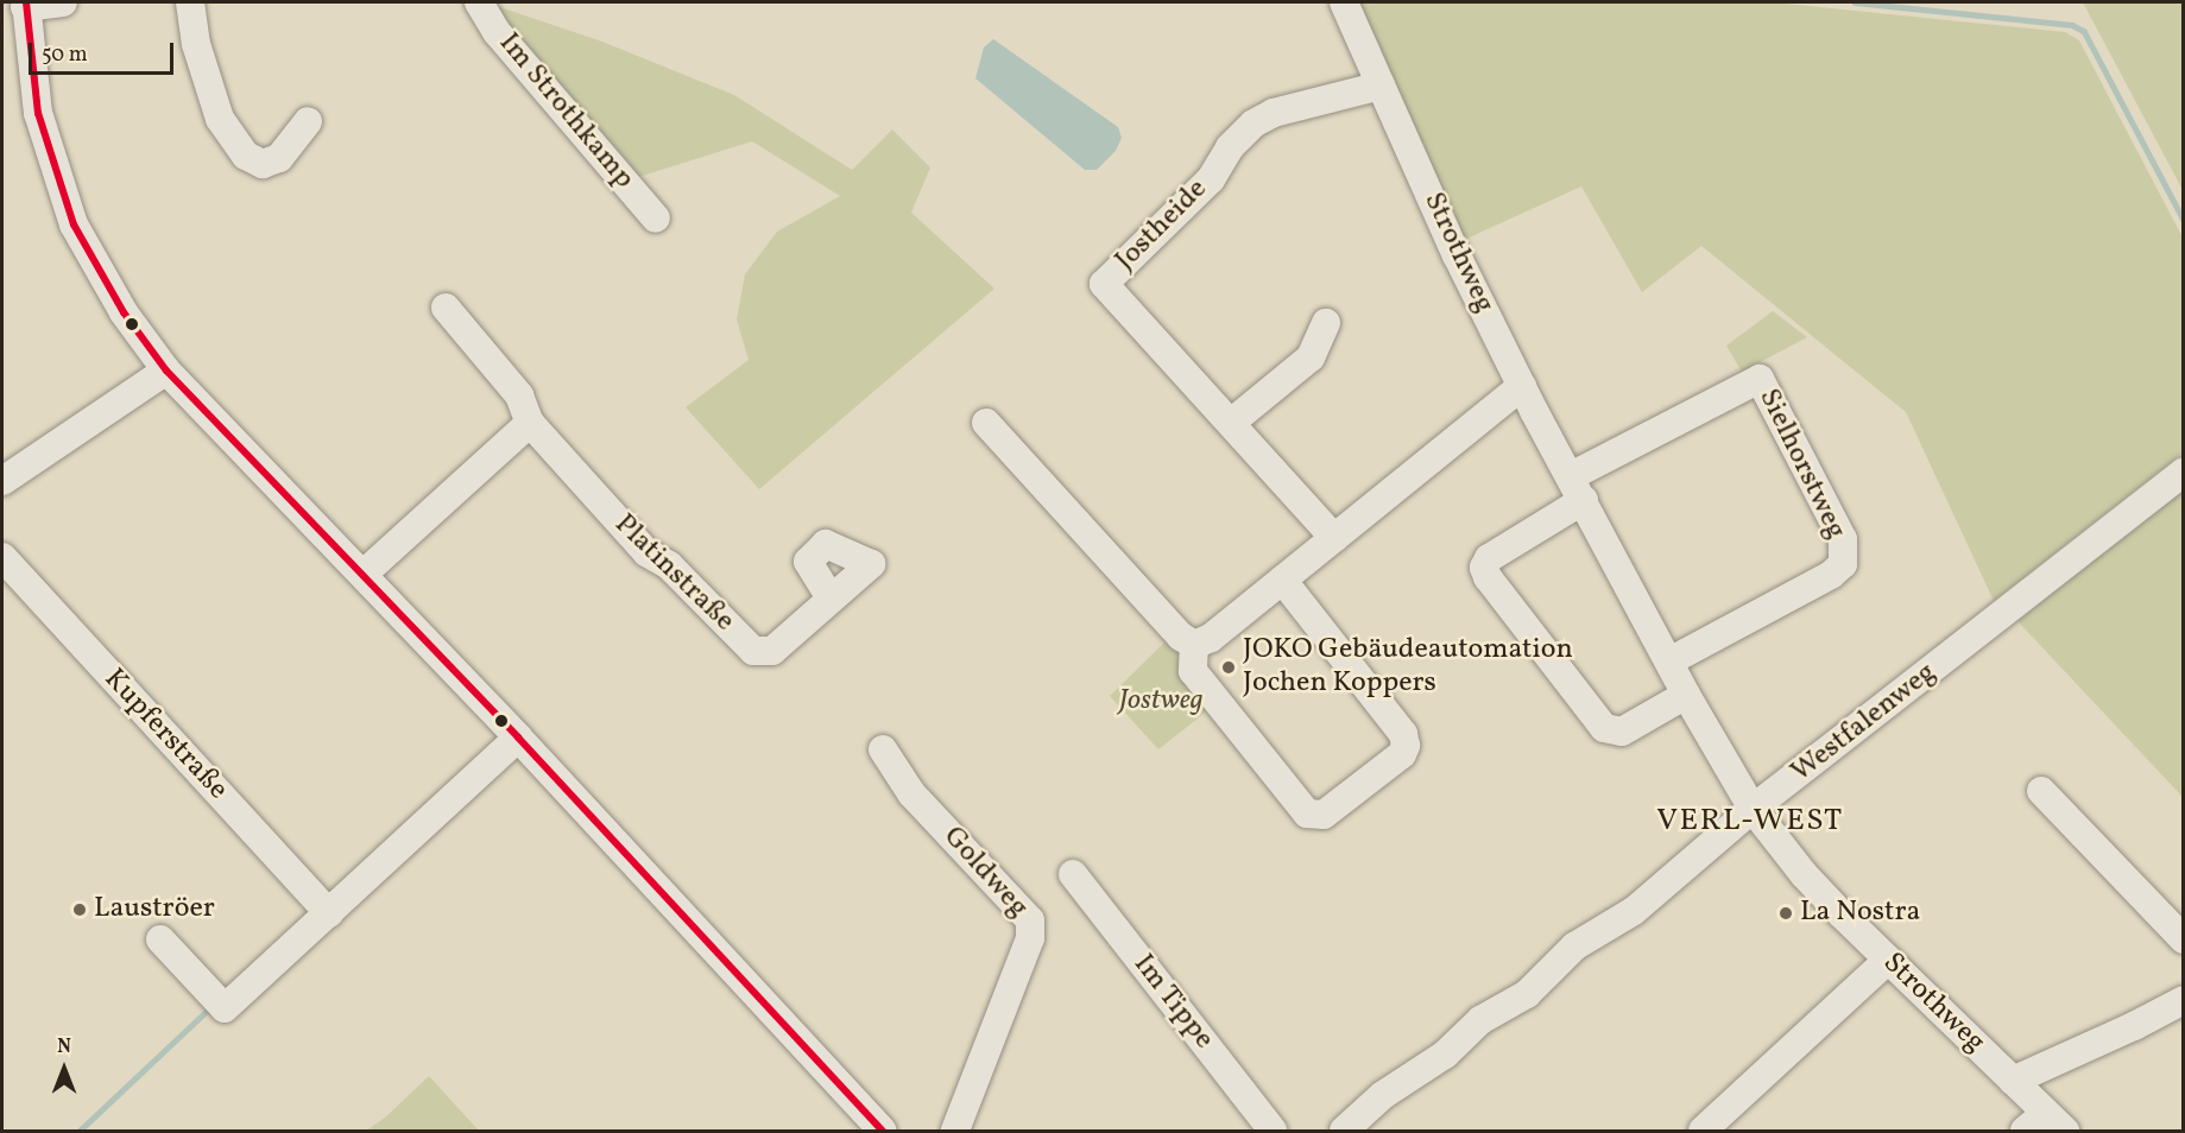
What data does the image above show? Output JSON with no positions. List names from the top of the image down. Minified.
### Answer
{"streets":{"street":["Im Strothkamp","Jostheide","Strothweg","Sielhorstweg","Platinstraße","Westfalenweg","Kupferstraße","Goldweg","Im Tippe"]},"crossings":[["Jostheide","Strothweg"],["Strothweg","Sielhorstweg"],["Strothweg","Westfalenweg"]],"districts":["VERL-WEST"],"parks":["Jostweg"],"places":["JOKO Gebäudeautomation Jochen Koppers","Lauströer","La Nostra"],"scale_bar":"50 m","north":"top"}
